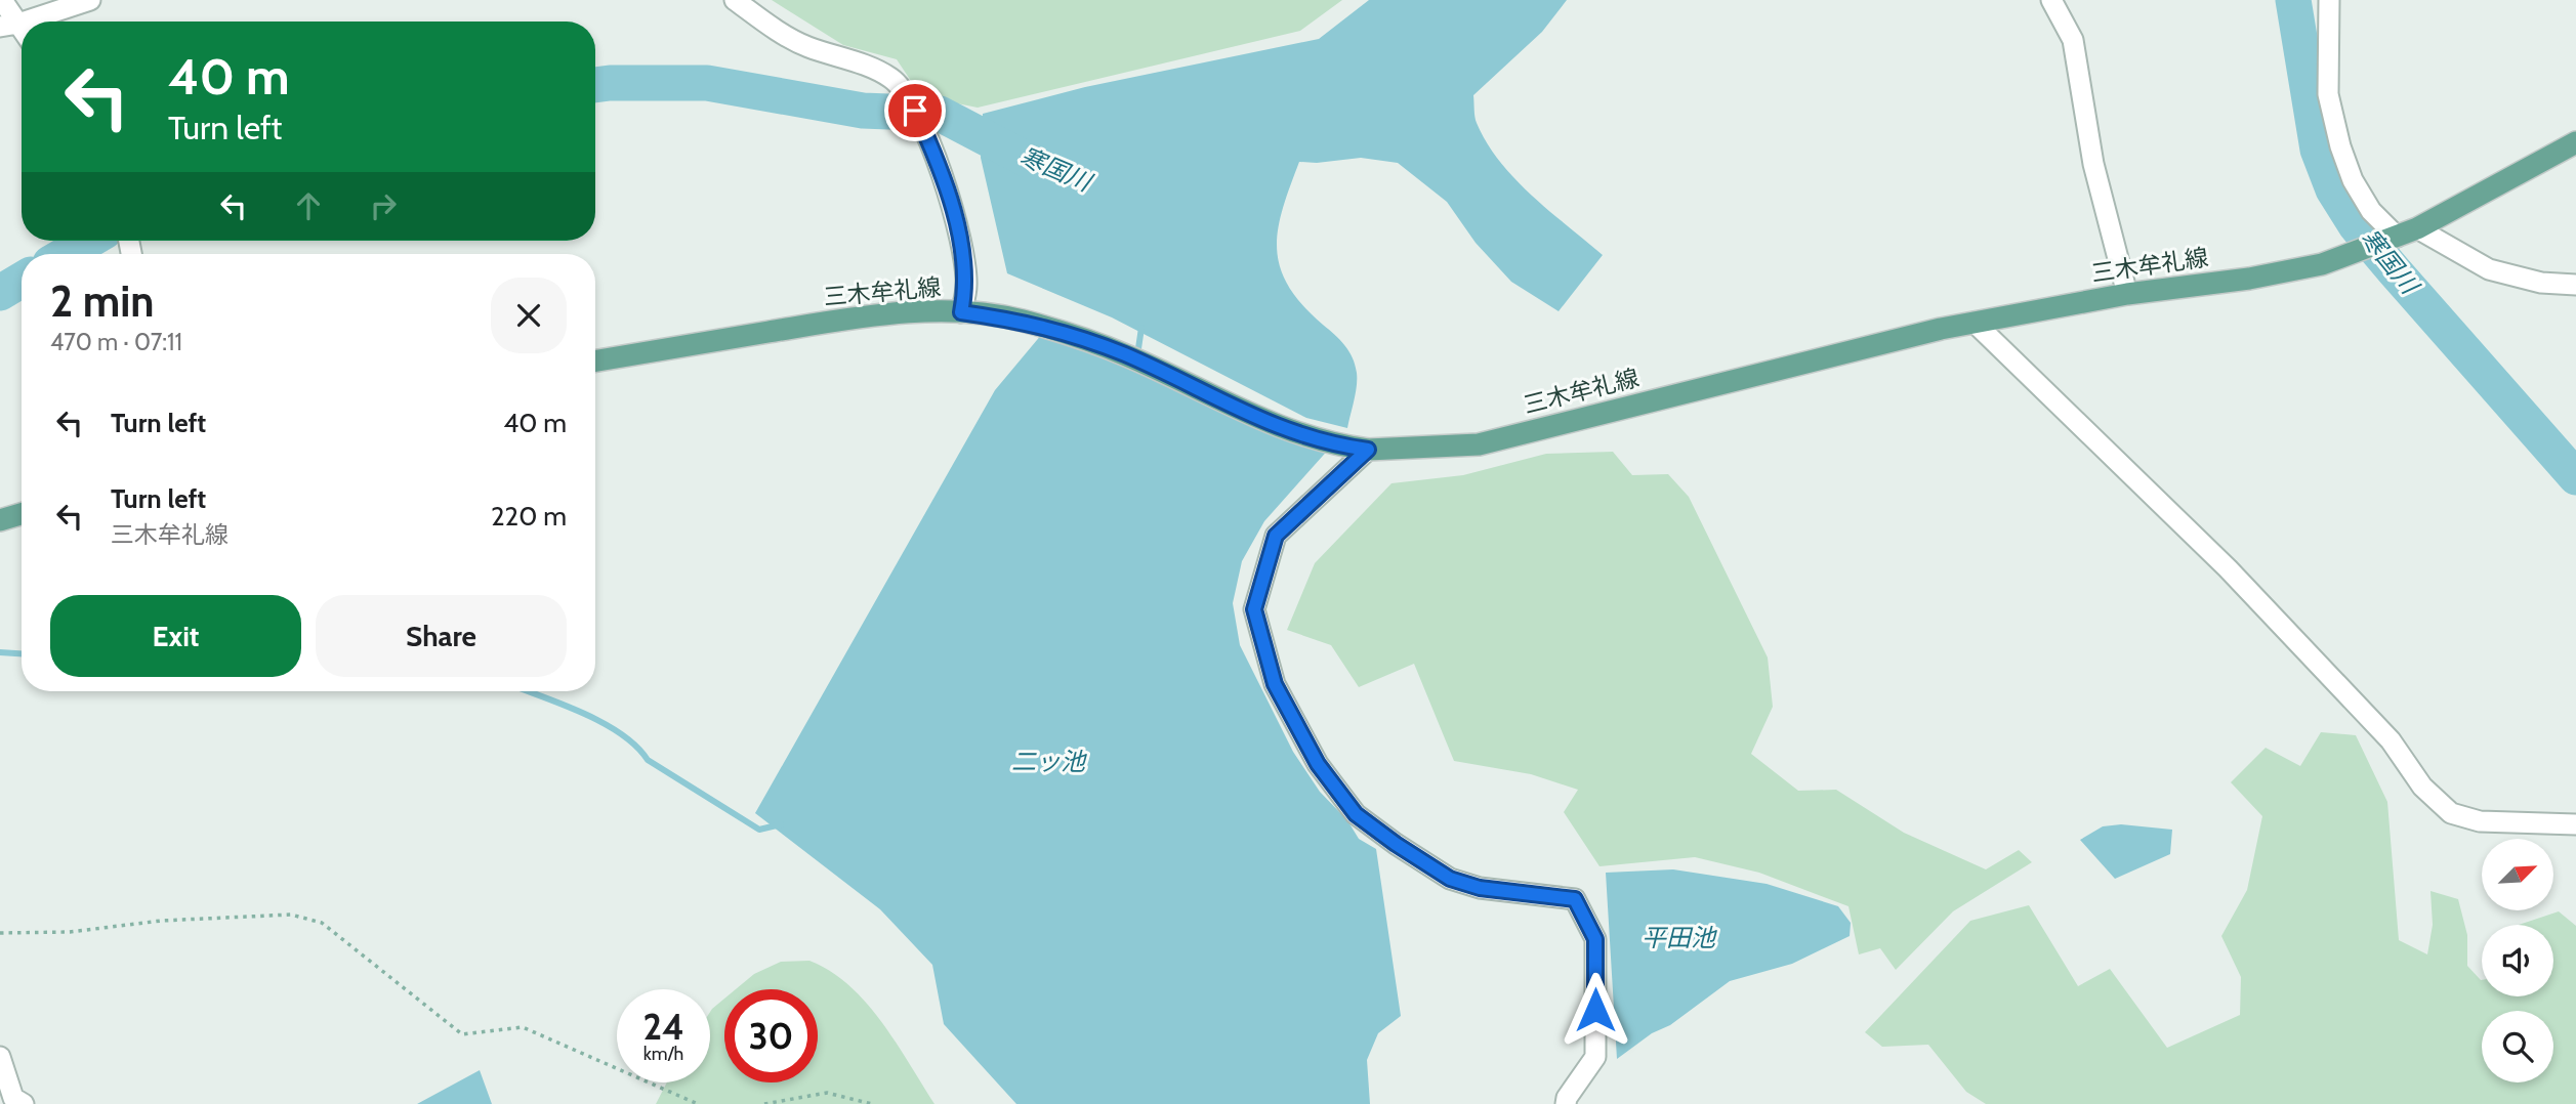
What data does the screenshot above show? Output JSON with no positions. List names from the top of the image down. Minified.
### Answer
{"streets":{"main road":["三木牟礼線"]},"water":["寒国川","二ッ池","平田池"],"north":"top right","page":{"turn":["40 m","Turn left"],"heading":["2 min","470 m · 07:11"],"list":[{"name":"Turn left","value":"40 m"},{"name":"Turn left","note":"三木牟礼線","value":"220 m"}],"buttons":["Exit","Share"],"speed":"24 km/h","limit":"30"}}
